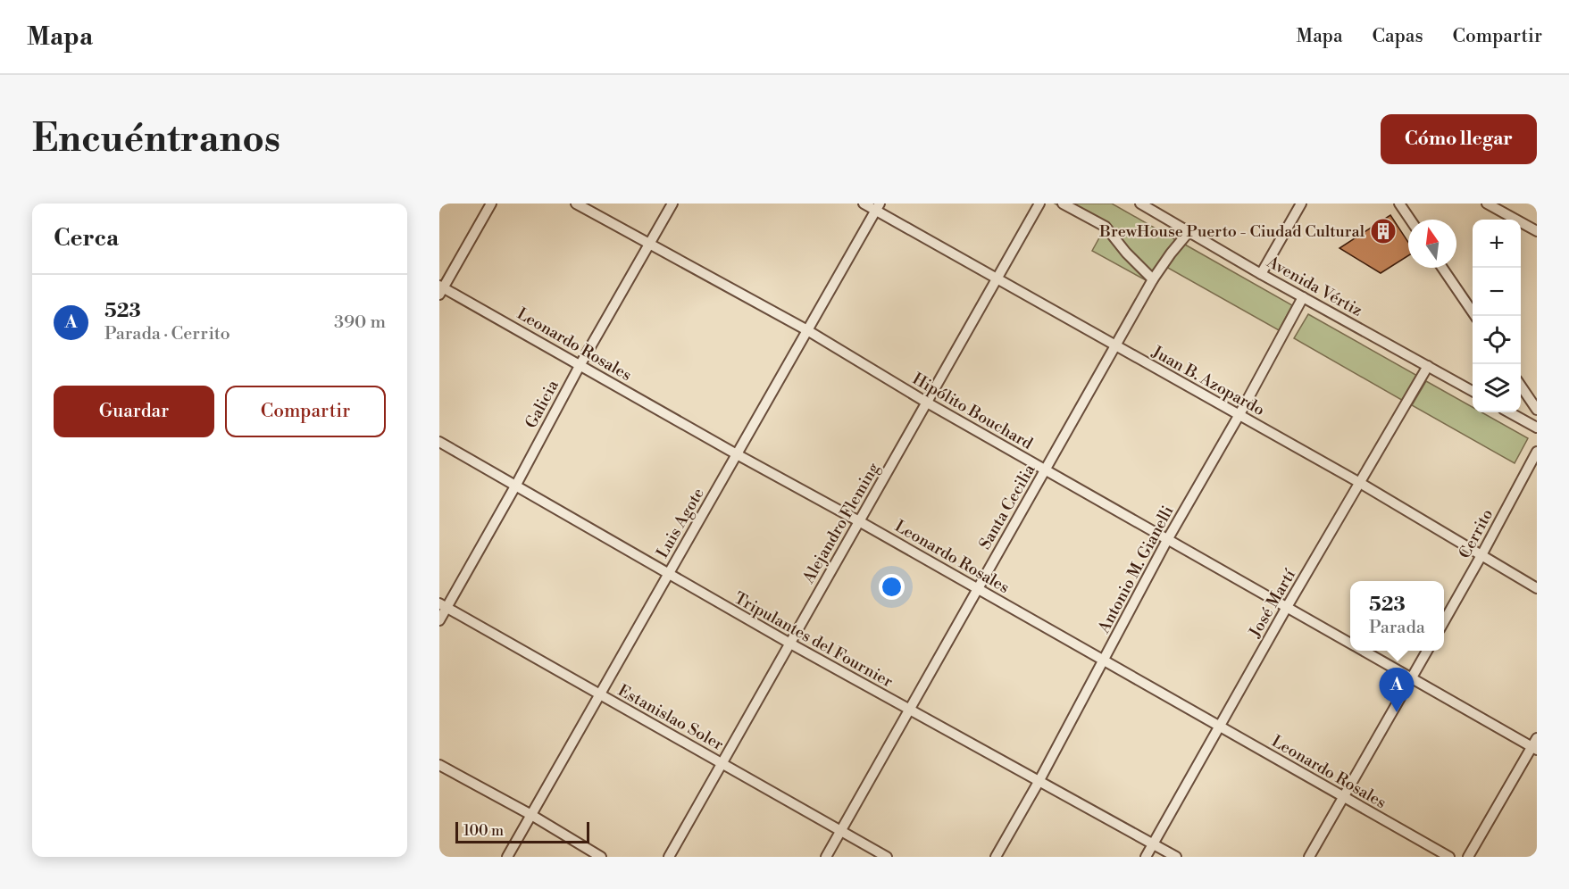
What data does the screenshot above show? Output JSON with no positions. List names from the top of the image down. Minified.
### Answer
{"streets":{"street":["Avenida Vértiz","Leonardo Rosales","Juan B. Azopardo","Galicia","Hipólito Bouchard","Santa Cecilia","Luis Agote","Alejandro Fleming","Cerrito","Antonio M. Gianelli","José Martí","Tripulantes del Fournier","Estanislao Soler"]},"crossings":[["Avenida Vértiz","Santa Cecilia"],["Avenida Vértiz","Antonio M. Gianelli"],["Avenida Vértiz","José Martí"],["Leonardo Rosales","Galicia"],["Leonardo Rosales","Santa Cecilia"],["Leonardo Rosales","Luis Agote"],["Leonardo Rosales","Alejandro Fleming"],["Leonardo Rosales","Antonio M. Gianelli"],["Leonardo Rosales","José Martí"],["Juan B. Azopardo","Santa Cecilia"],["Juan B. Azopardo","Luis Agote"],["Juan B. Azopardo","Alejandro Fleming"],["Juan B. Azopardo","Cerrito"],["Juan B. Azopardo","Antonio M. Gianelli"],["Juan B. Azopardo","José Martí"],["Galicia","Hipólito Bouchard"],["Galicia","Tripulantes del Fournier"],["Galicia","Estanislao Soler"],["Hipólito Bouchard","Santa Cecilia"],["Hipólito Bouchard","Luis Agote"],["Hipólito Bouchard","Alejandro Fleming"],["Hipólito Bouchard","Antonio M. Gianelli"],["Hipólito Bouchard","José Martí"],["Santa Cecilia","Tripulantes del Fournier"],["Santa Cecilia","Estanislao Soler"],["Luis Agote","Tripulantes del Fournier"],["Luis Agote","Estanislao Soler"],["Alejandro Fleming","Tripulantes del Fournier"],["Alejandro Fleming","Estanislao Soler"],["Antonio M. Gianelli","Tripulantes del Fournier"],["José Martí","Tripulantes del Fournier"]],"places":{"building":["BrewHouse Puerto - Ciudad Cultural"]},"scale_bar":"100 m","north":"top","page":{"header":"Mapa","nav":["Mapa","Capas","Compartir"],"buttons":["Cómo llegar",["Guardar","Compartir"]],"title":"Encuéntranos","heading":"Cerca","map_buttons":["+","−"],"list":[{"mark":"A","name":"523","note":"Parada · Cerrito","value":"390 m"}],"popup":["523","Parada"],"pins":"A","scale":"100 m"}}
